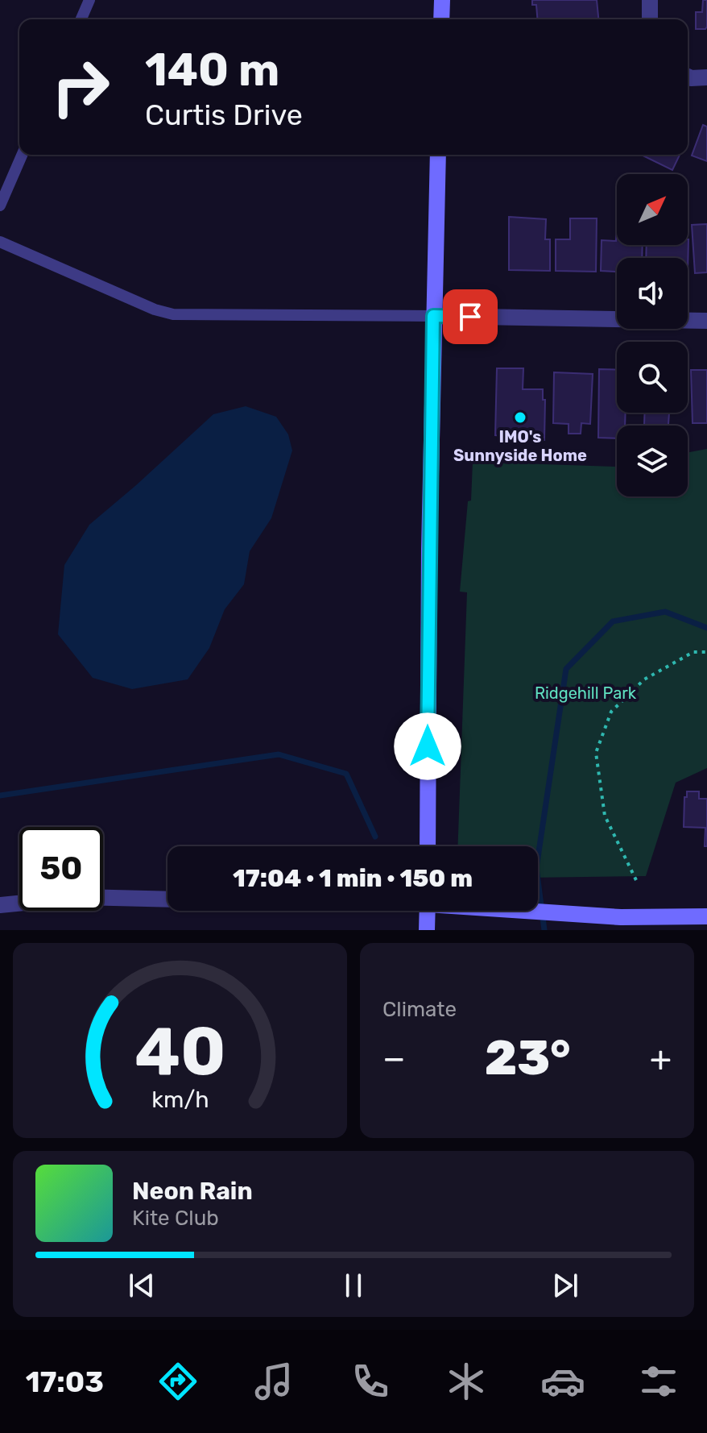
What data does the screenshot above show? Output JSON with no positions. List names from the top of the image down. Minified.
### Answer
{"parks":["Ridgehill Park"],"places":["IMO's Sunnyside Home"],"north":"top right","page":{"turn":["140 m","Curtis Drive"],"limit":"50","trip":"17:04 · 1 min · 150 m","tile":"Climate","heat":["−","23°","+"],"song":["Neon Rain","Kite Club"],"tabs":"17:03","gauge":["40","km/h"]}}
